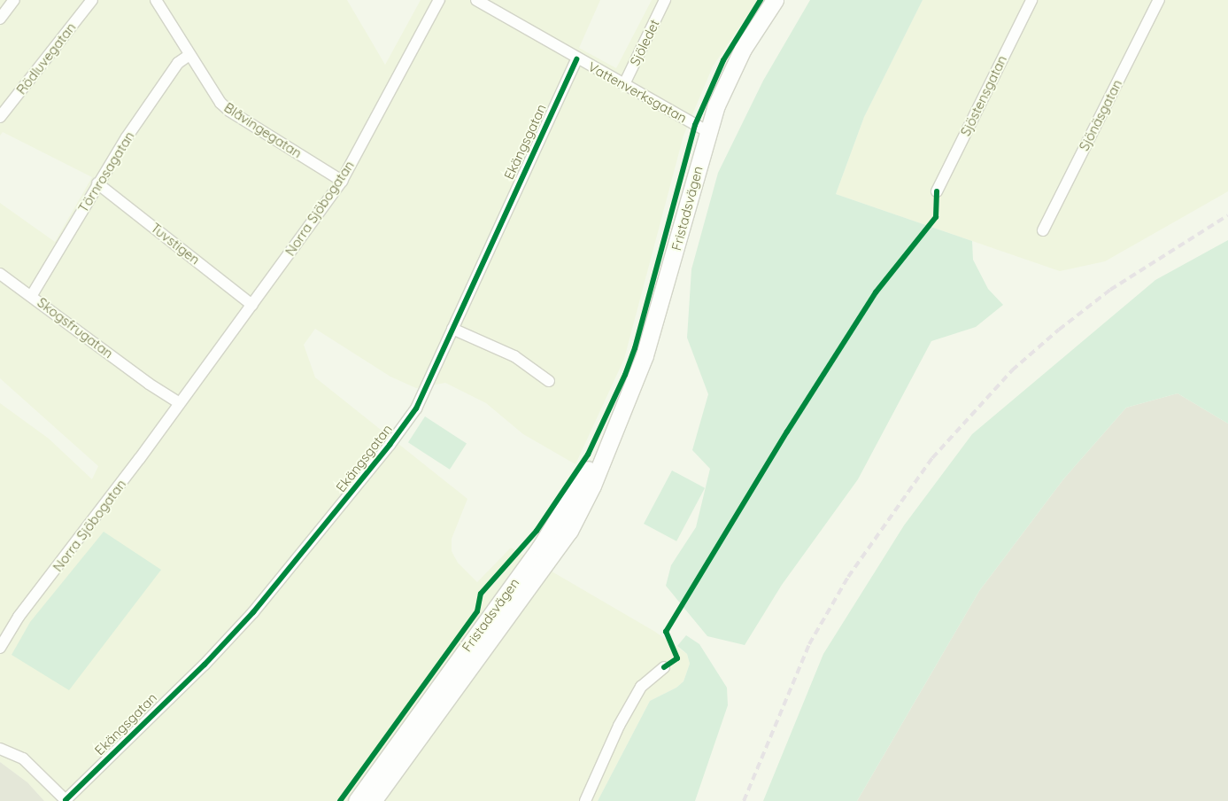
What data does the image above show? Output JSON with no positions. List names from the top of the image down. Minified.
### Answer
{"streets":{"street":["Sjöledet","Rödluvegatan","Vattenverksgatan","Sjöstensgatan","Sjönäsgatan","Blåvingegatan","Ekängsgatan","Törnrosagatan","Norra Sjöbogatan","Fristadsvägen","Tuvstigen","Skogsfrugatan"]},"crossings":[["Sjöledet","Vattenverksgatan"],["Vattenverksgatan","Ekängsgatan"],["Vattenverksgatan","Fristadsvägen"],["Blåvingegatan","Törnrosagatan"],["Blåvingegatan","Norra Sjöbogatan"],["Törnrosagatan","Tuvstigen"],["Törnrosagatan","Skogsfrugatan"],["Norra Sjöbogatan","Tuvstigen"],["Norra Sjöbogatan","Skogsfrugatan"]]}
